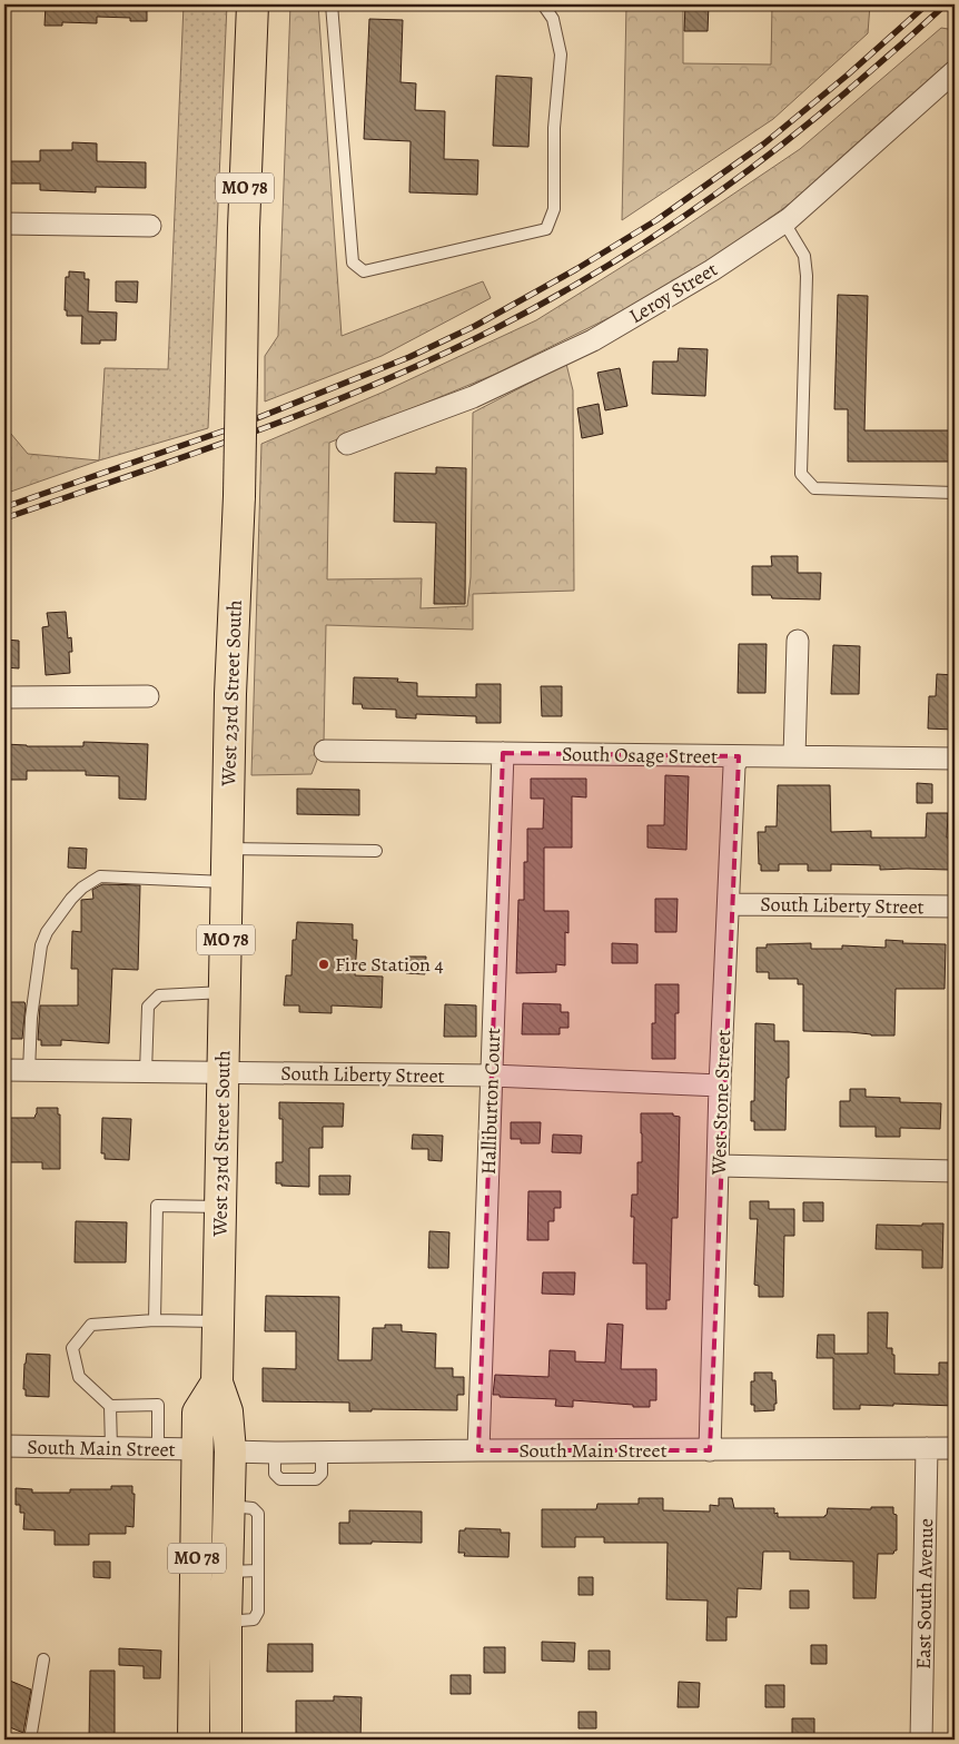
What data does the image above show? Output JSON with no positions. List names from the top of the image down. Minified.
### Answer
{"streets":{"main road":["MO 78","West 23rd Street South"],"street":["Leroy Street","South Osage Street","South Liberty Street","Halliburton Court","West Stone Street","South Main Street","East South Avenue"]},"crossings":[["MO 78","West 23rd Street South"],["MO 78","South Main Street"],["West 23rd Street South","South Liberty Street"],["South Osage Street","Halliburton Court"],["South Osage Street","West Stone Street"],["South Liberty Street","Halliburton Court"],["South Liberty Street","West Stone Street"],["Halliburton Court","South Main Street"],["West Stone Street","South Main Street"],["South Main Street","East South Avenue"]],"places":["Fire Station 4"]}
